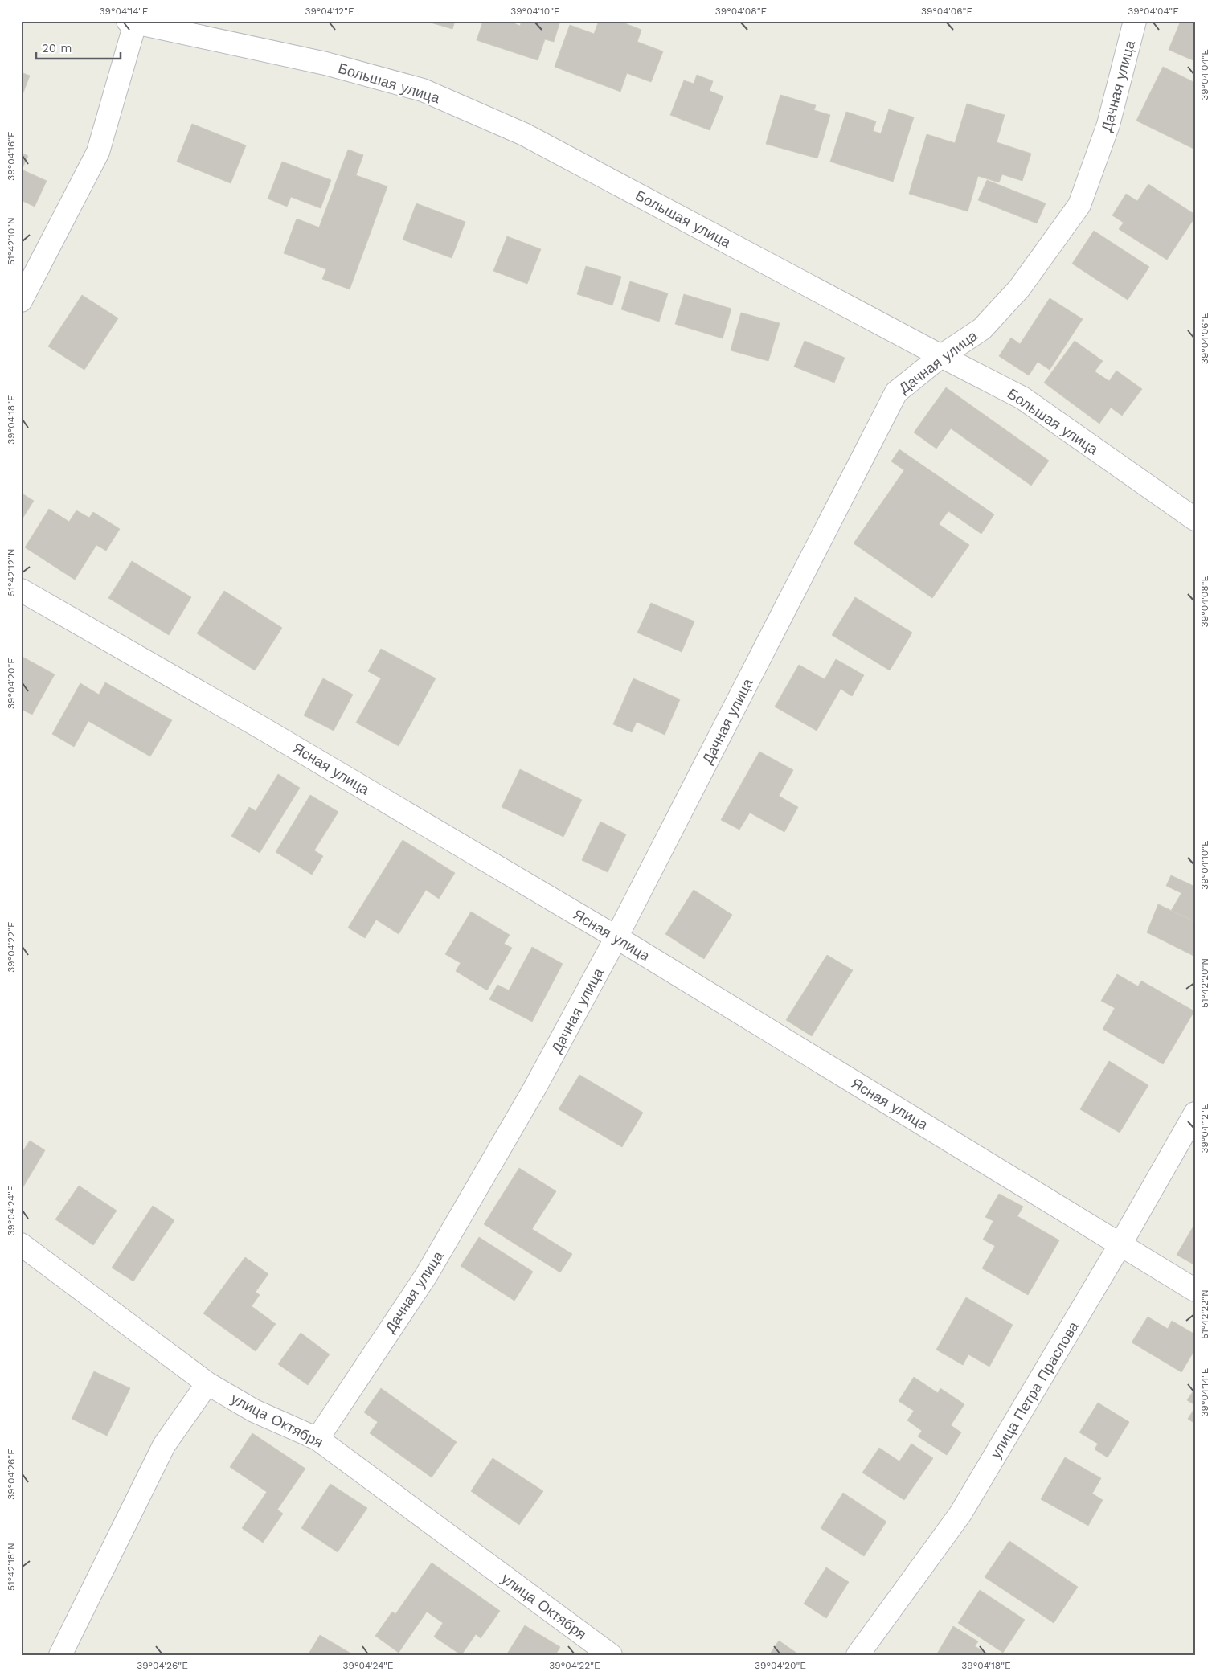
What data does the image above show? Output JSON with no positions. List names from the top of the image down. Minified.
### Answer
{"streets":{"street":["Большая улица","Дачная улица","Ясная улица","улица Петра Праслова","улица Октября"]},"crossings":[["Большая улица","Дачная улица"],["Дачная улица","Ясная улица"],["Дачная улица","улица Октября"],["Ясная улица","улица Петра Праслова"]],"scale_bar":"20 m","coordinates":["39°04'14\"E","39°04'12\"E","39°04'10\"E","39°04'08\"E","39°04'06\"E","39°04'04\"E","39°04'16\"E","51°42'10\"N","39°04'18\"E","51°42'12\"N","39°04'20\"E","39°04'22\"E","51°42'20\"N","39°04'24\"E","51°42'22\"N","39°04'26\"E","51°42'18\"N"]}
